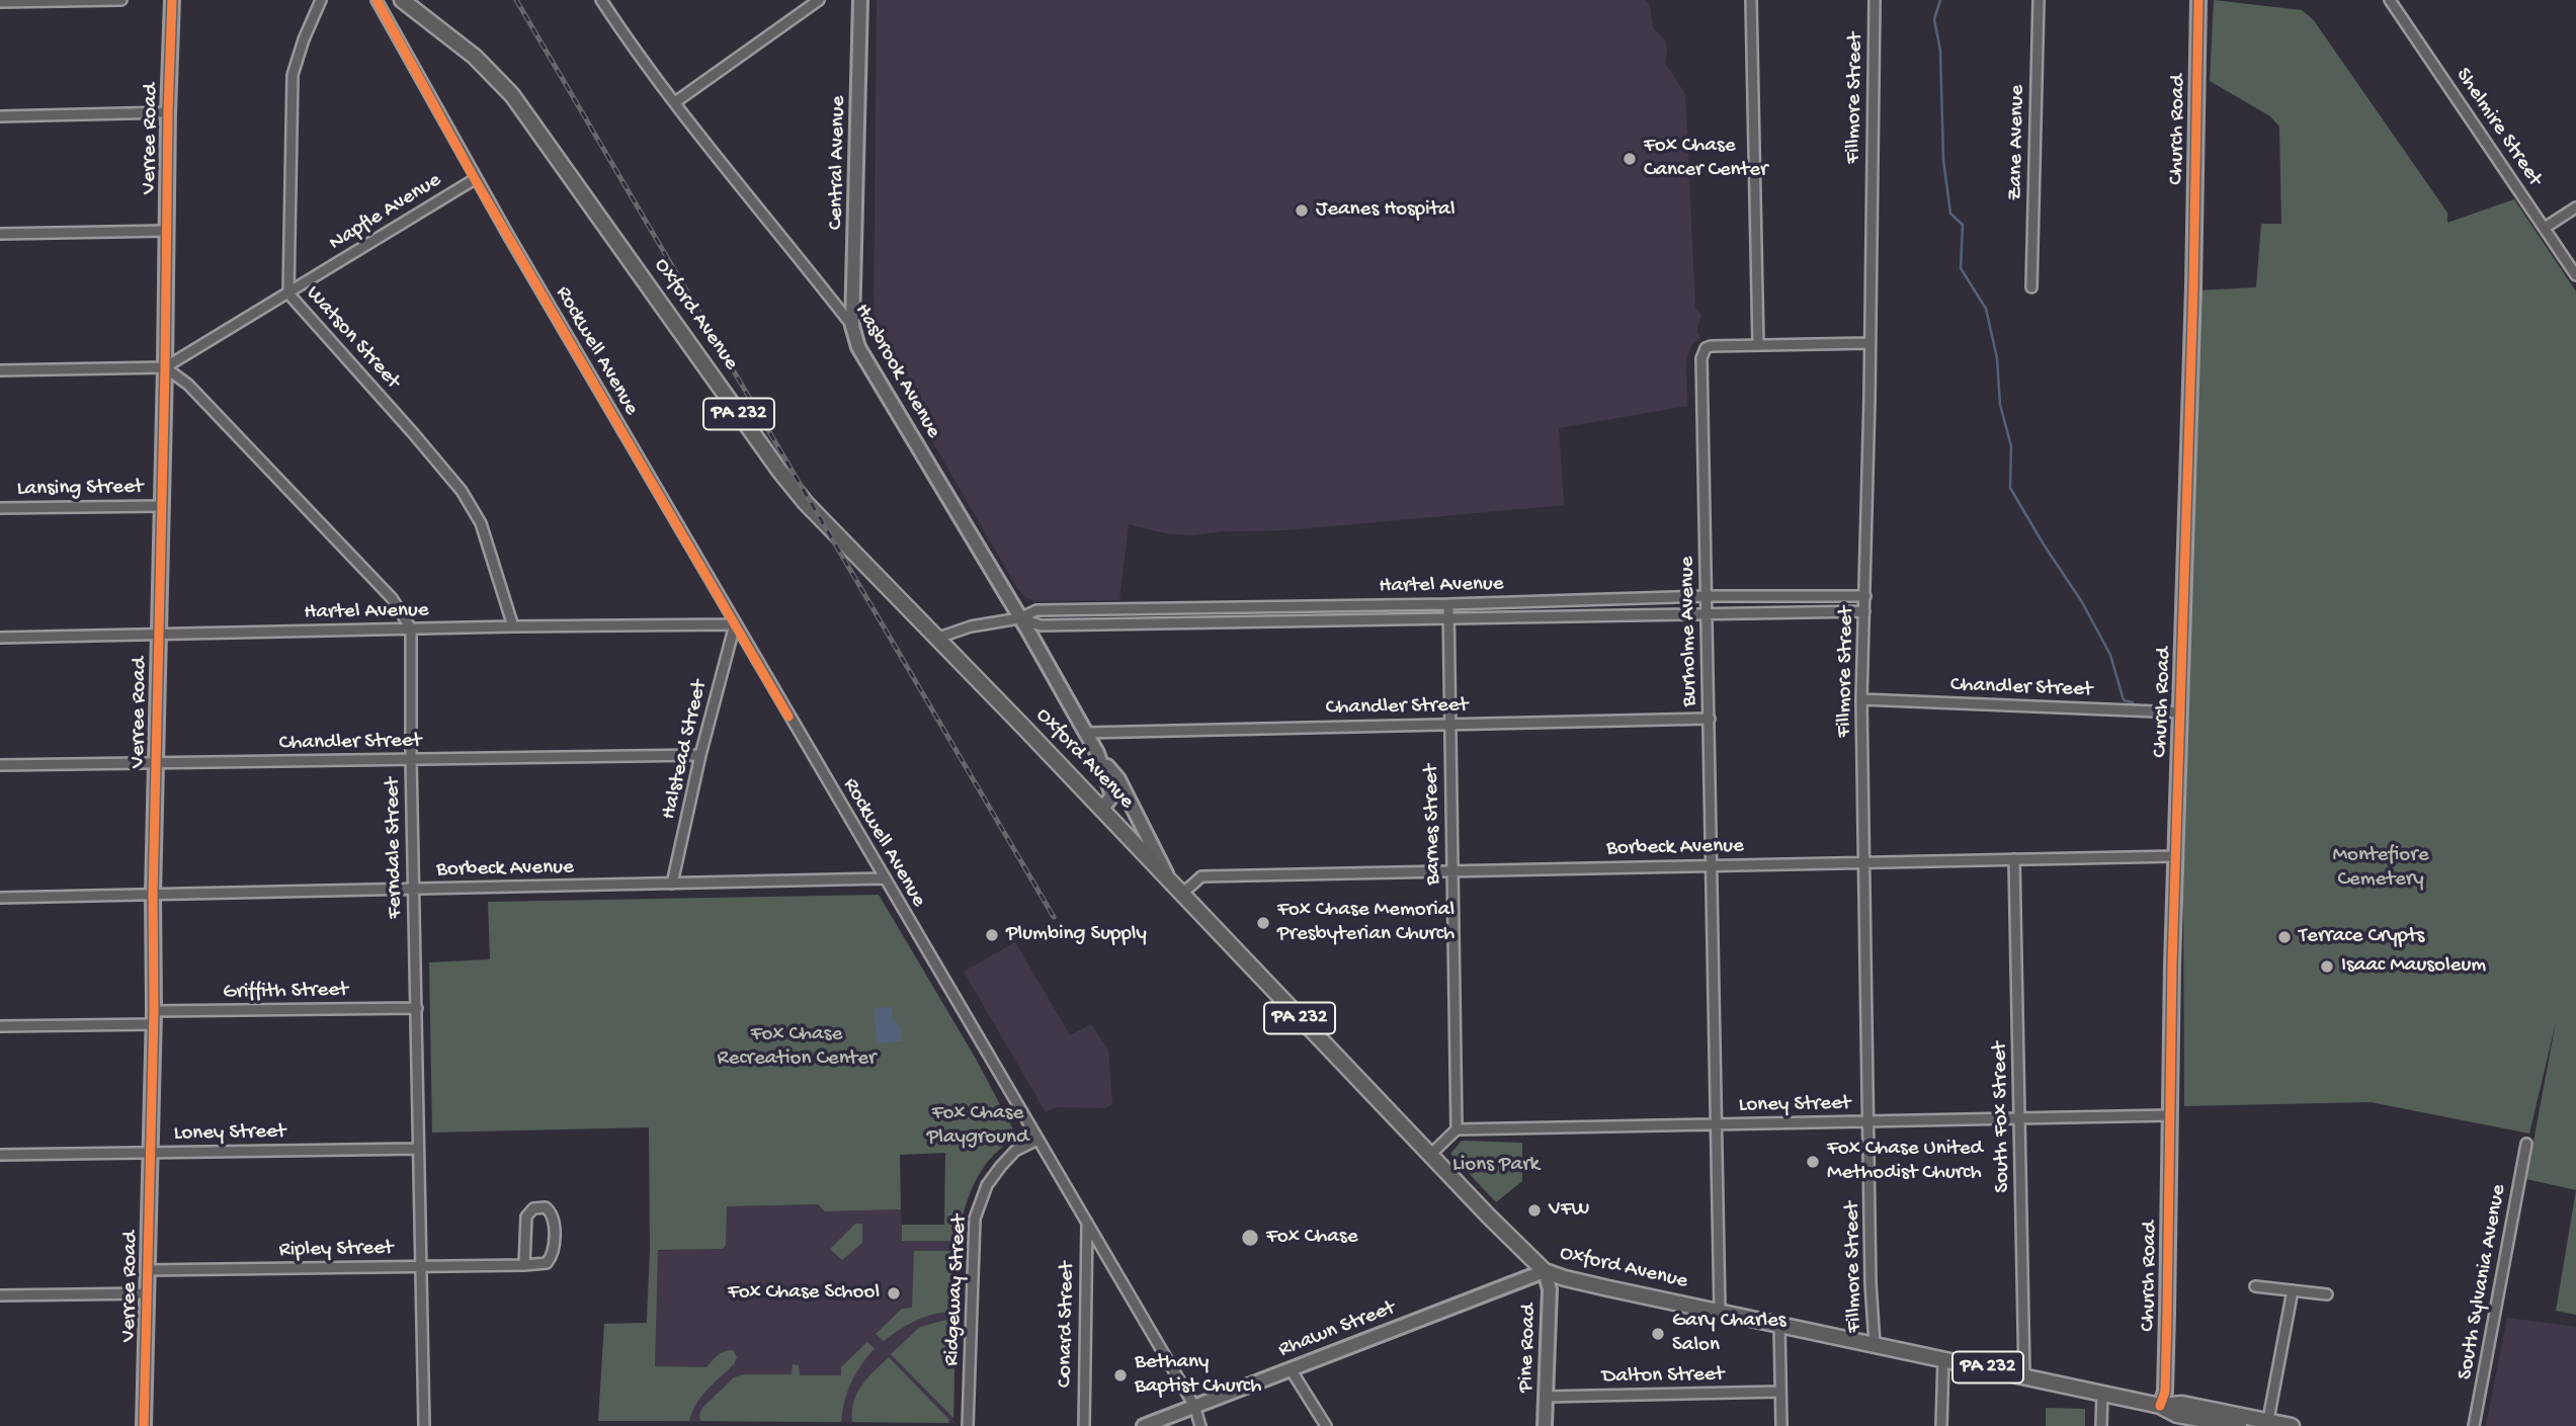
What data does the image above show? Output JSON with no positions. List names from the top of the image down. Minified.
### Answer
{"streets":{"main road":["Church Road","Verree Road","Central Avenue","Oxford Avenue","Hasbrook Avenue","PA 232","Rhawn Street","Pine Road"],"street":["Fillmore Street","Shelmire Street","Zane Avenue","Napfle Avenue","Watson Street","Rockwell Avenue","Lansing Street","Hartel Avenue","Burholme Avenue","Chandler Street","Halstead Street","Barnes Street","Ferndale Street","Borbeck Avenue","Griffith Street","Loney Street","South Fox Street","Ripley Street","South Sylvania Avenue","Ridgeway Street","Conard Street","Dalton Street"]},"crossings":[["Fillmore Street","Oxford Avenue"],["Fillmore Street","PA 232"],["Fillmore Street","Hartel Avenue"],["Fillmore Street","Chandler Street"],["Fillmore Street","Borbeck Avenue"],["Fillmore Street","Loney Street"],["Church Road","PA 232"],["Church Road","Chandler Street"],["Church Road","Borbeck Avenue"],["Church Road","Loney Street"],["Verree Road","Napfle Avenue"],["Verree Road","Lansing Street"],["Verree Road","Hartel Avenue"],["Verree Road","Chandler Street"],["Verree Road","Borbeck Avenue"],["Verree Road","Griffith Street"],["Verree Road","Loney Street"],["Verree Road","Ripley Street"],["Central Avenue","Hasbrook Avenue"],["Napfle Avenue","Watson Street"],["Napfle Avenue","Rockwell Avenue"],["Oxford Avenue","Hasbrook Avenue"],["Oxford Avenue","PA 232"],["Oxford Avenue","Hartel Avenue"],["Oxford Avenue","Burholme Avenue"],["Oxford Avenue","Borbeck Avenue"],["Oxford Avenue","Rhawn Street"],["Oxford Avenue","Pine Road"],["Watson Street","Hartel Avenue"],["Rockwell Avenue","Hartel Avenue"],["Rockwell Avenue","Halstead Street"],["Rockwell Avenue","Borbeck Avenue"],["Rockwell Avenue","Ridgeway Street"],["Rockwell Avenue","Conard Street"],["Rockwell Avenue","Rhawn Street"],["Hasbrook Avenue","Hartel Avenue"],["Hasbrook Avenue","Chandler Street"],["PA 232","South Fox Street"],["Hartel Avenue","Burholme Avenue"],["Hartel Avenue","Halstead Street"],["Hartel Avenue","Barnes Street"],["Hartel Avenue","Ferndale Street"],["Burholme Avenue","Chandler Street"],["Burholme Avenue","Borbeck Avenue"],["Burholme Avenue","Loney Street"],["Chandler Street","Halstead Street"],["Chandler Street","Barnes Street"],["Chandler Street","Ferndale Street"],["Halstead Street","Borbeck Avenue"],["Barnes Street","Borbeck Avenue"],["Barnes Street","Loney Street"],["Ferndale Street","Borbeck Avenue"],["Ferndale Street","Griffith Street"],["Ferndale Street","Loney Street"],["Ferndale Street","Ripley Street"],["Borbeck Avenue","South Fox Street"],["Loney Street","South Fox Street"],["Rhawn Street","Pine Road"],["Pine Road","Dalton Street"]],"parks":["Montefiore Cemetery","Fox Chase Recreation Center","Fox Chase Playground","Lions Park"],"places":["Fox Chase Cancer Center","Jeanes Hospital","Fox Chase Memorial Presbyterian Church","Plumbing Supply","Terrace Crypts","Isaac Mausoleum","Fox Chase United Methodist Church","VFW","Fox Chase","Fox Chase School","Gary Charles Salon","Bethany Baptist Church"]}
